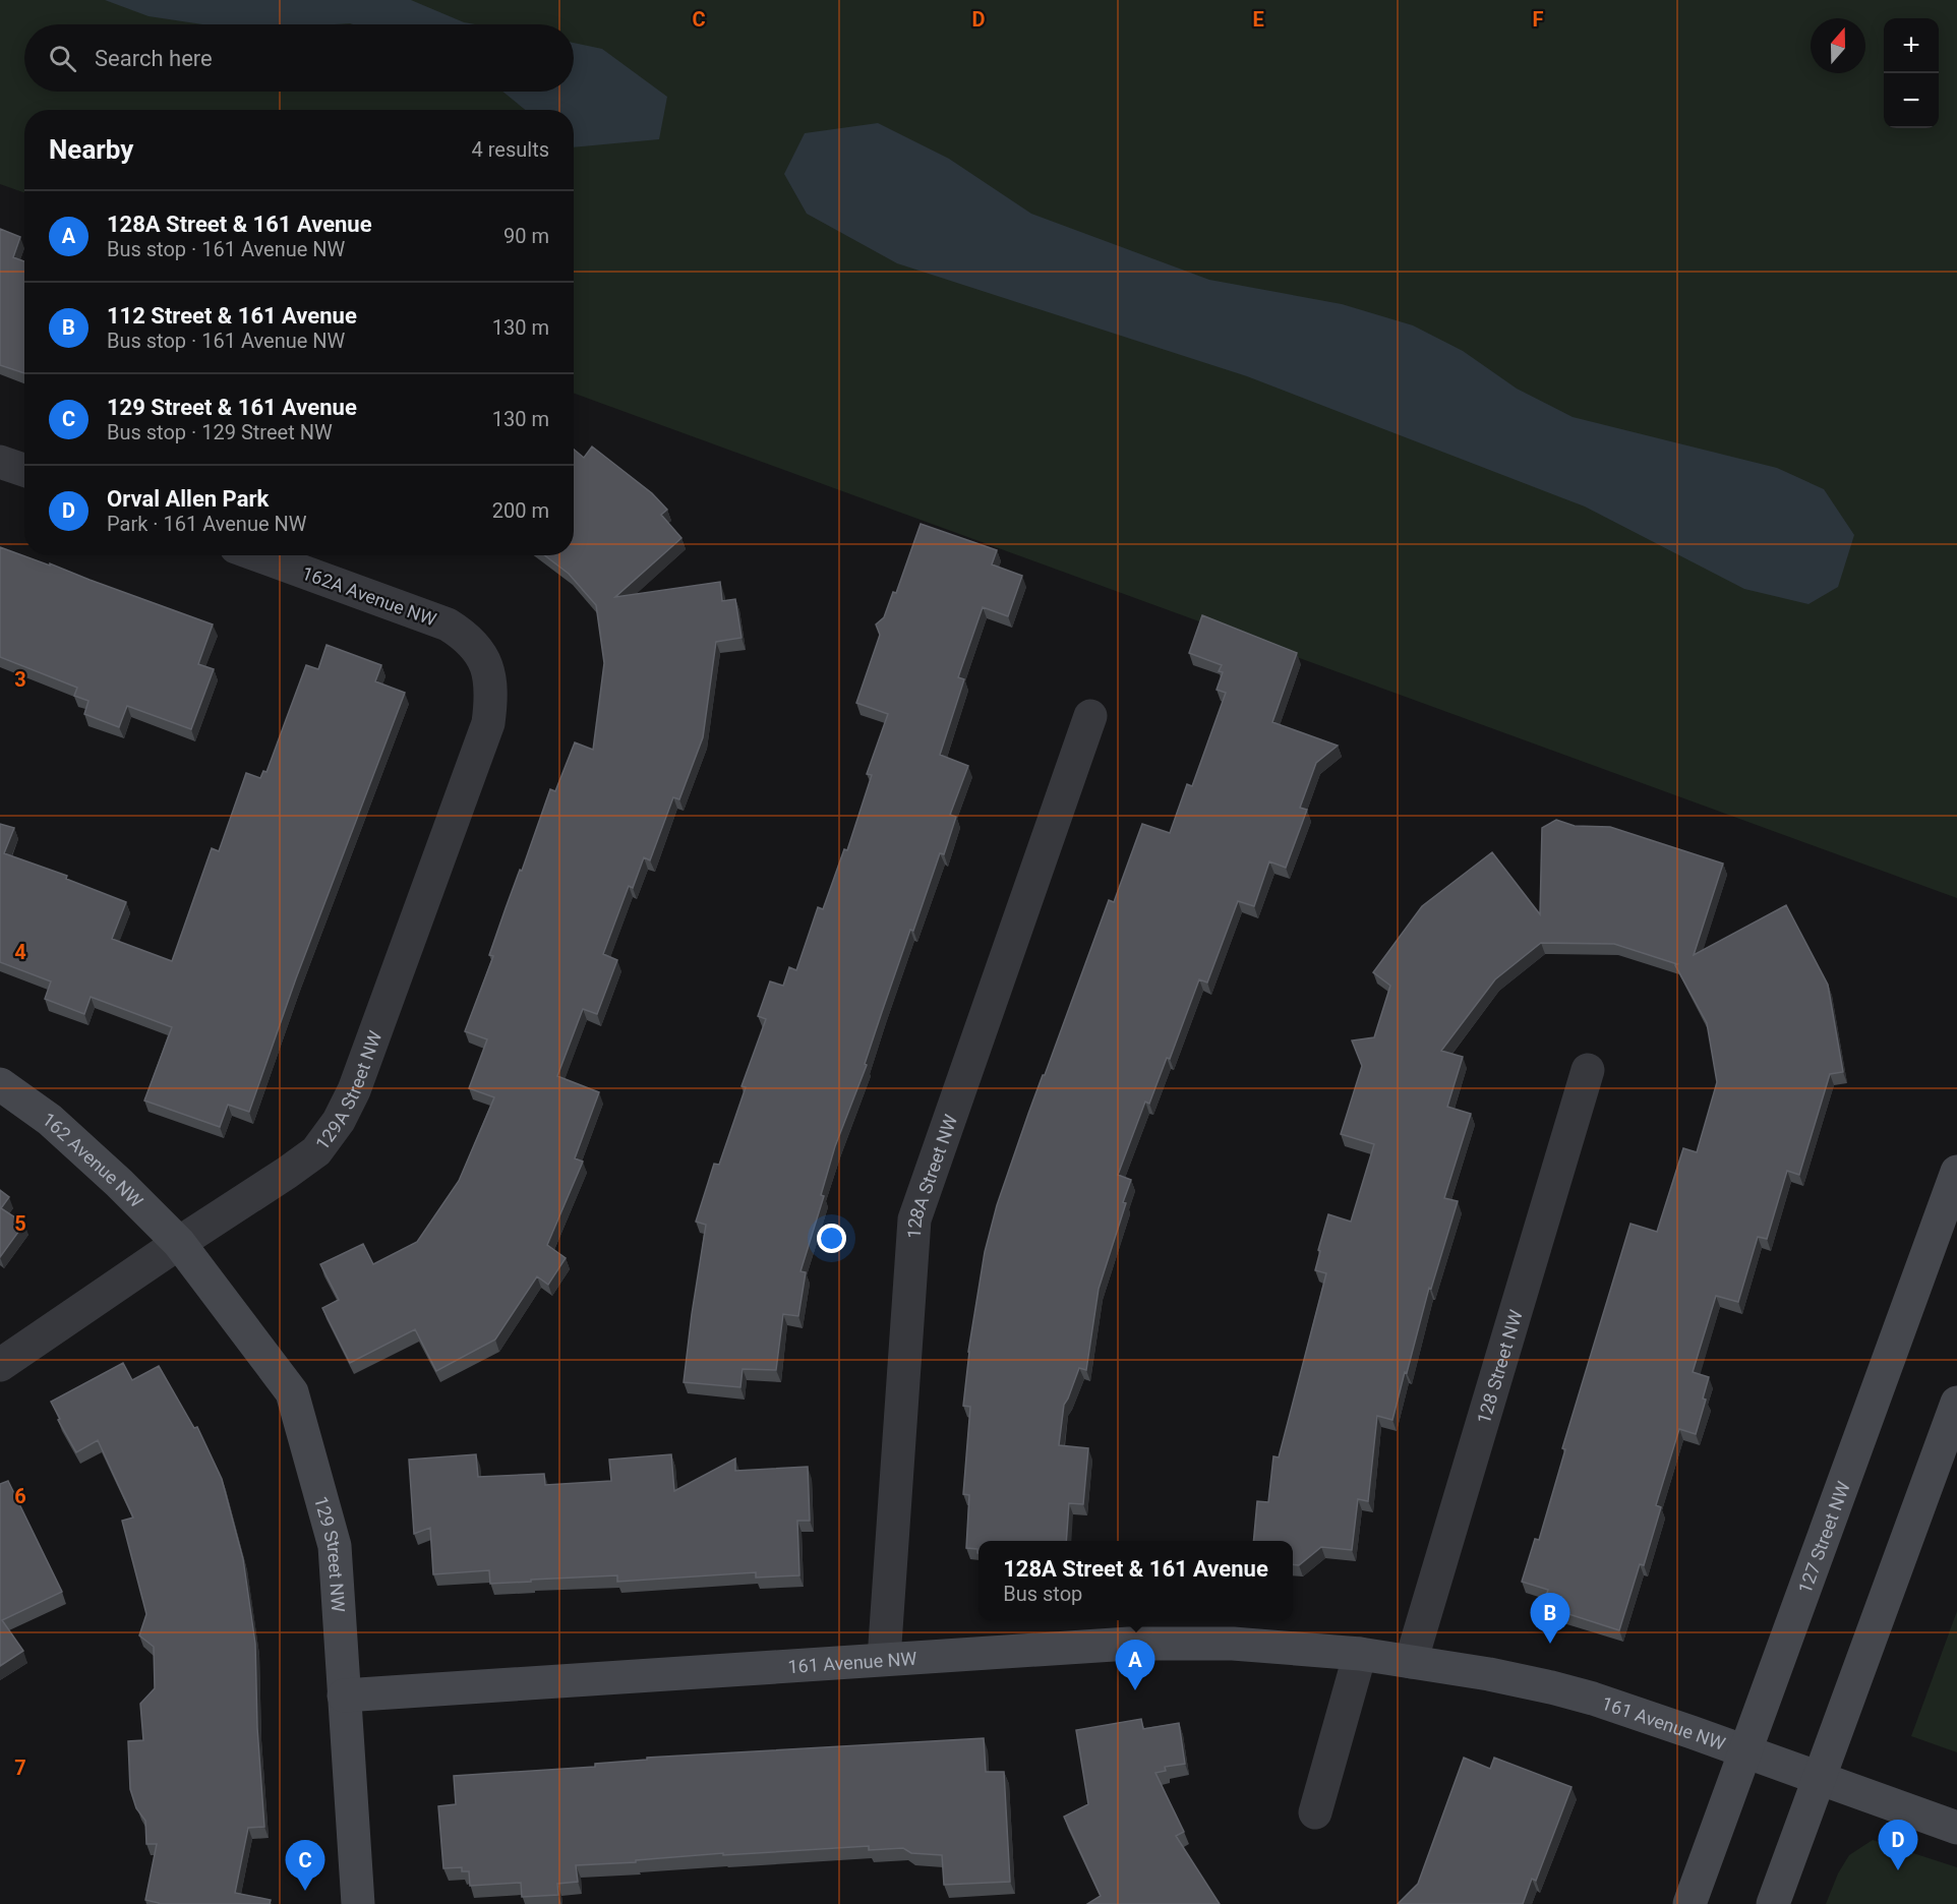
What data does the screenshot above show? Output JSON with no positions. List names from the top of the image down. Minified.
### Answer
{"streets":{"street":["162A Avenue NW","129A Street NW","162 Avenue NW","128A Street NW","128 Street NW","127 Street NW","129 Street NW","161 Avenue NW"]},"crossings":[["162A Avenue NW","129A Street NW"],["129A Street NW","162 Avenue NW"],["129A Street NW","129 Street NW"],["162 Avenue NW","129 Street NW"],["128A Street NW","161 Avenue NW"],["128 Street NW","161 Avenue NW"],["127 Street NW","161 Avenue NW"],["129 Street NW","161 Avenue NW"]],"north":"top","page":{"map_buttons":["+","−"],"search":"Search here","heading":["Nearby","4 results"],"list":[{"mark":"A","name":"128A Street & 161 Avenue","note":"Bus stop · 161 Avenue NW","value":"90 m"},{"mark":"B","name":"112 Street & 161 Avenue","note":"Bus stop · 161 Avenue NW","value":"130 m"},{"mark":"C","name":"129 Street & 161 Avenue","note":"Bus stop · 129 Street NW","value":"130 m"},{"mark":"D","name":"Orval Allen Park","note":"Park · 161 Avenue NW","value":"200 m"}],"popup":["128A Street & 161 Avenue","Bus stop"],"pins":["B","A","D","C"]},"grid":{"columns":["C","D","E","F"],"rows":["3","4","5","6","7"]}}
